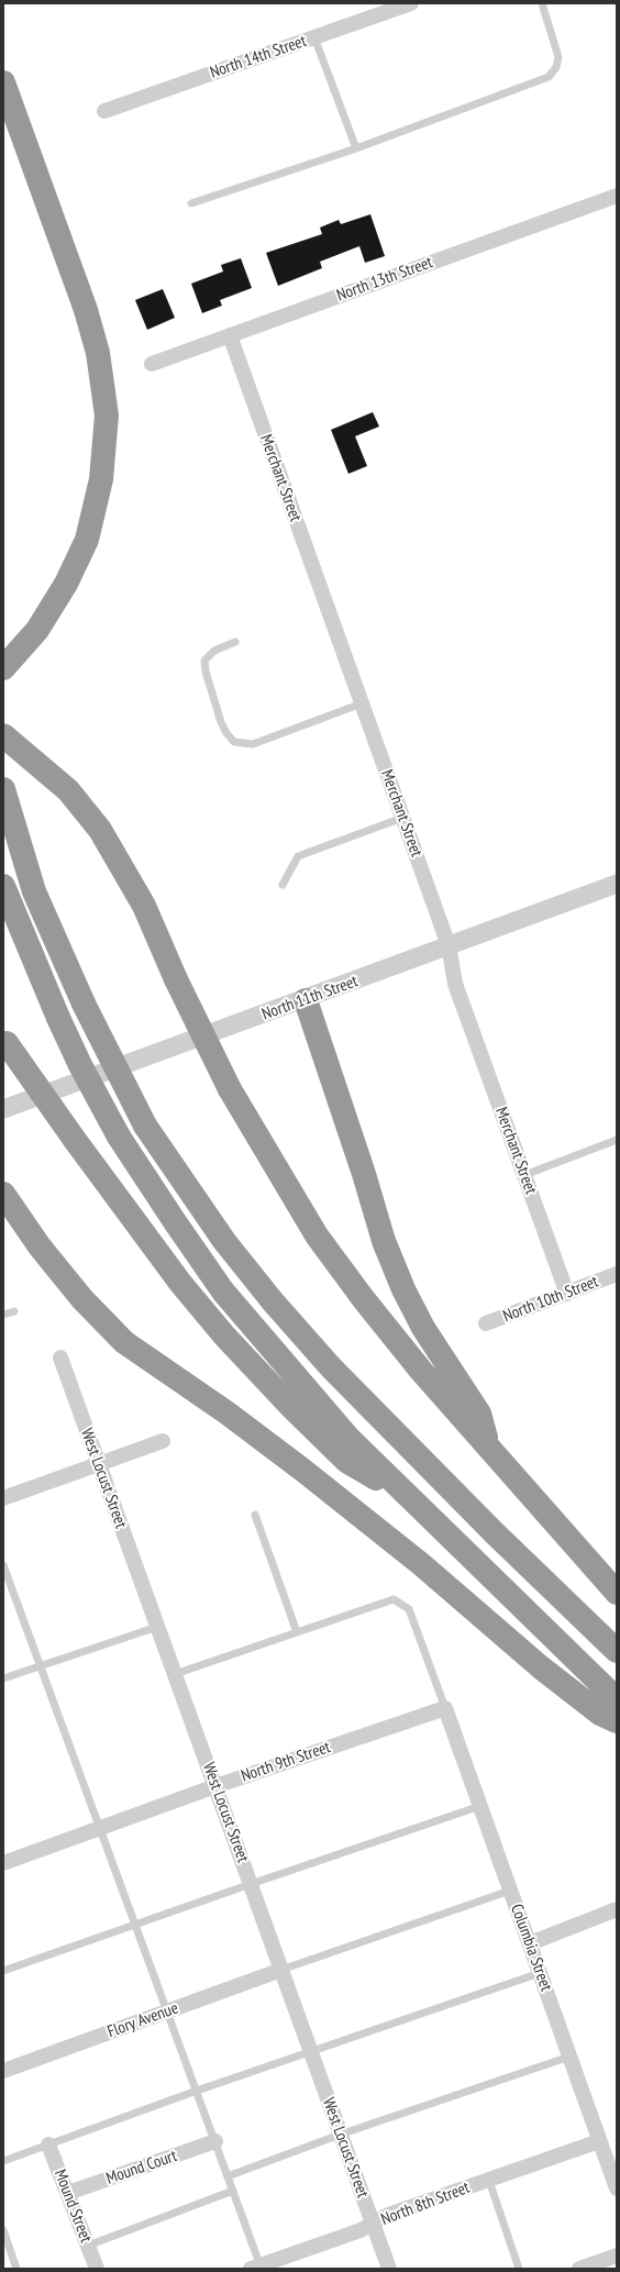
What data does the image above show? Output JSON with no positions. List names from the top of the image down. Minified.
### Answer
{"streets":{"street":["North 14th Street","North 13th Street","Merchant Street","North 11th Street","North 10th Street","West Locust Street","North 9th Street","Columbia Street","Flory Avenue","Mound Court","North 8th Street","Mound Street"]},"crossings":[["North 13th Street","Merchant Street"],["Merchant Street","North 11th Street"],["Merchant Street","North 10th Street"],["West Locust Street","North 9th Street"],["West Locust Street","Flory Avenue"],["West Locust Street","North 8th Street"],["North 9th Street","Columbia Street"],["Columbia Street","North 8th Street"],["Mound Court","Mound Street"]]}
